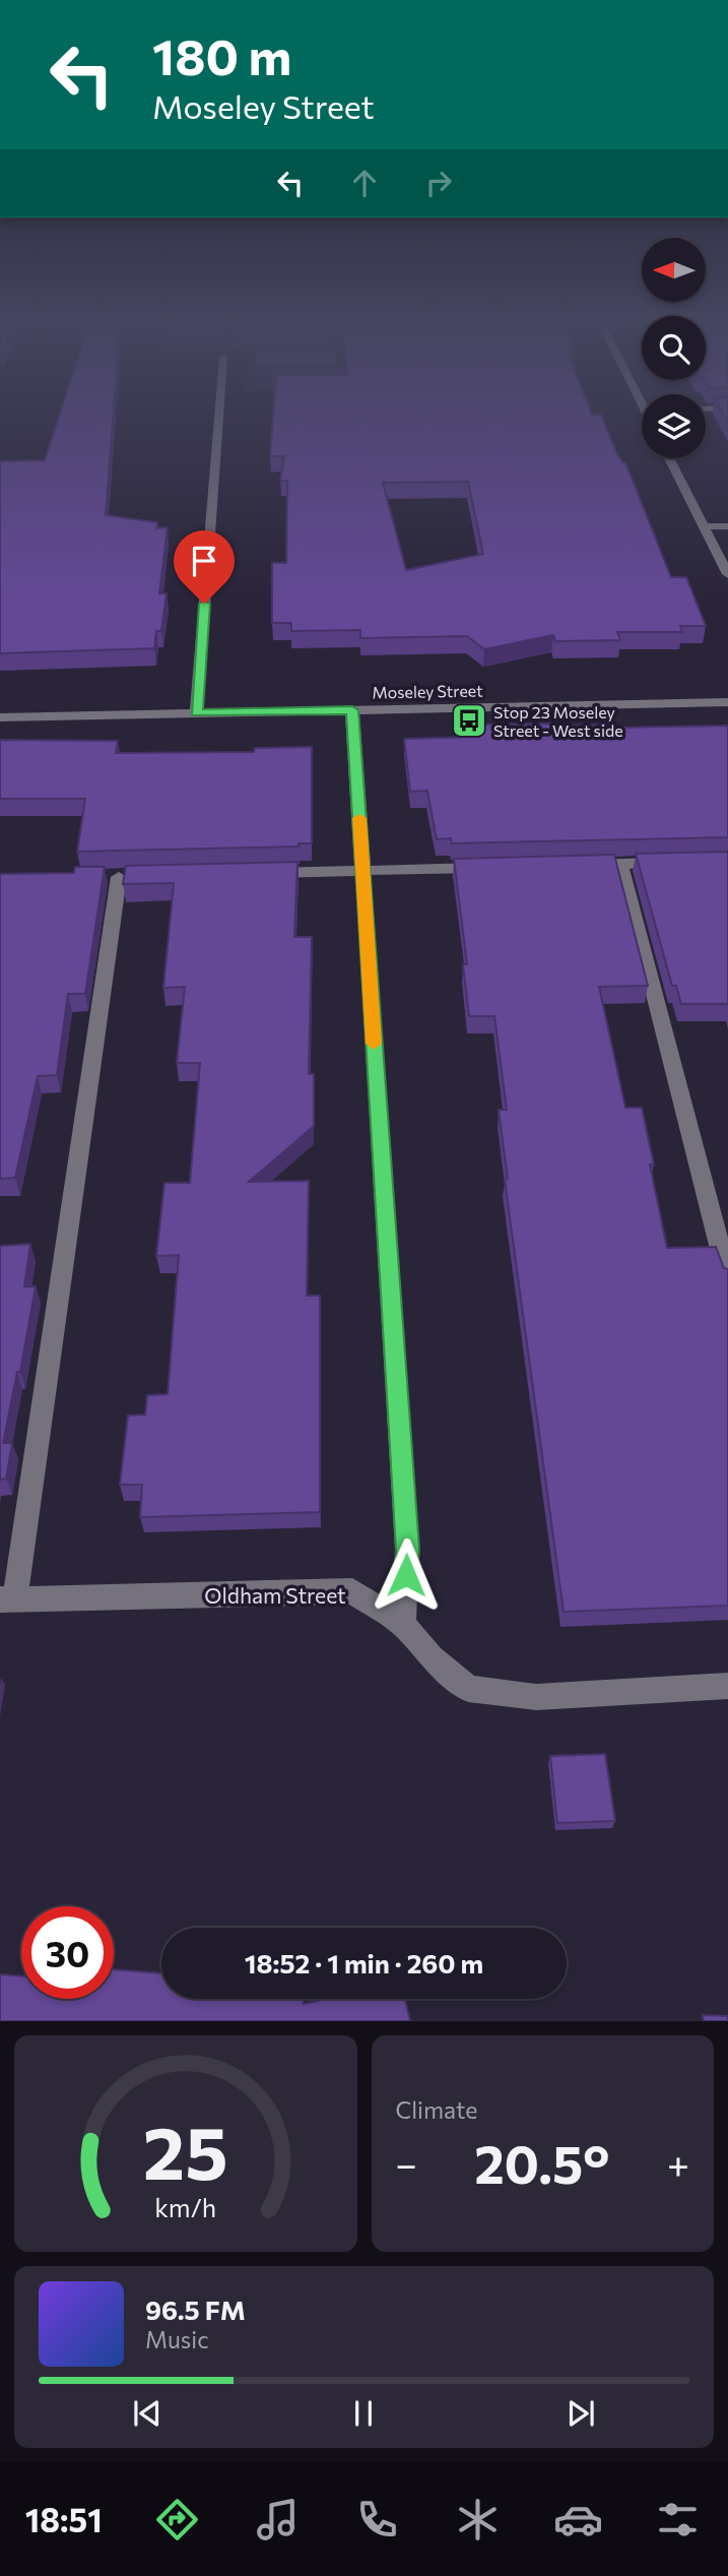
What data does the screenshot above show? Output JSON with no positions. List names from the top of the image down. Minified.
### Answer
{"streets":{"street":["Moseley Street","Oldham Street"]},"places":{"bus stop":["Stop 23 Moseley Street - West side"]},"north":"left","page":{"turn":["180 m","Moseley Street"],"limit":"30","trip":"18:52 · 1 min · 260 m","tile":"Climate","heat":["−","20.5°","+"],"song":["96.5 FM","Music"],"tabs":"18:51","gauge":["25","km/h"]}}
